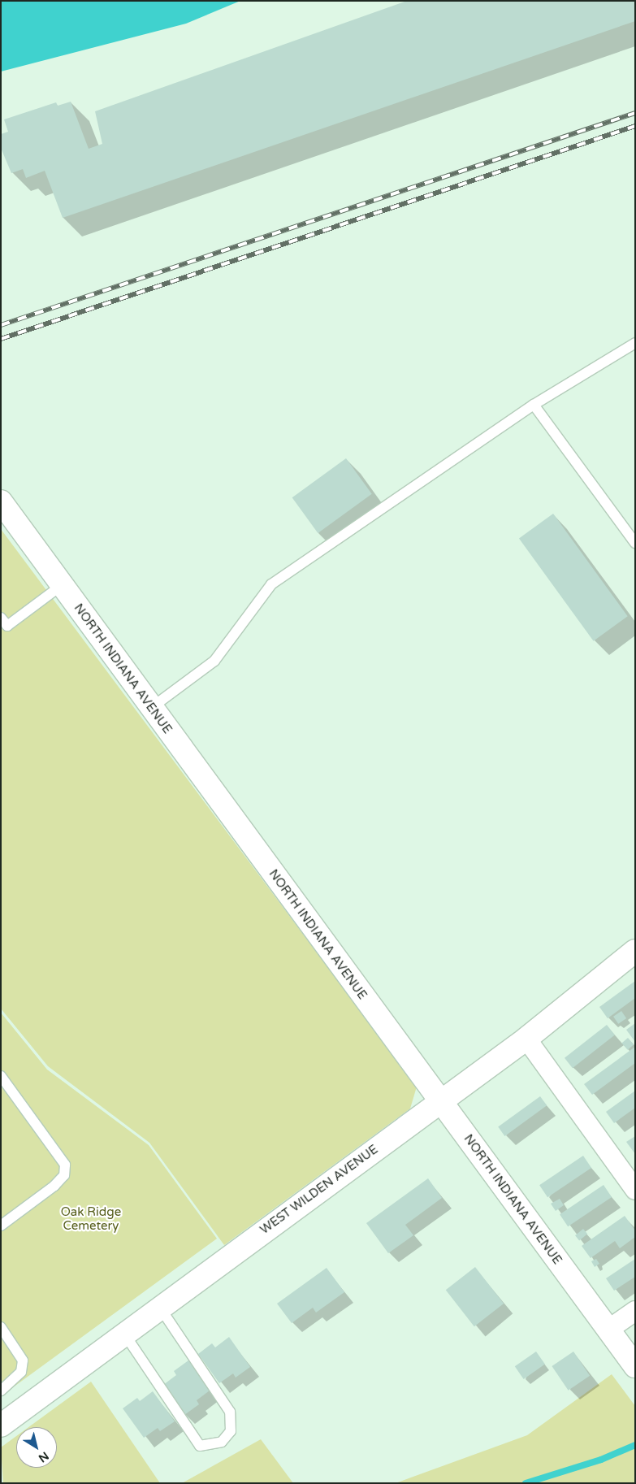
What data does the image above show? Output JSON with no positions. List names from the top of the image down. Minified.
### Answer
{"streets":{"street":["NORTH INDIANA AVENUE","WEST WILDEN AVENUE"]},"crossings":[["NORTH INDIANA AVENUE","WEST WILDEN AVENUE"]],"parks":["Oak Ridge Cemetery"],"north":"bottom right"}
